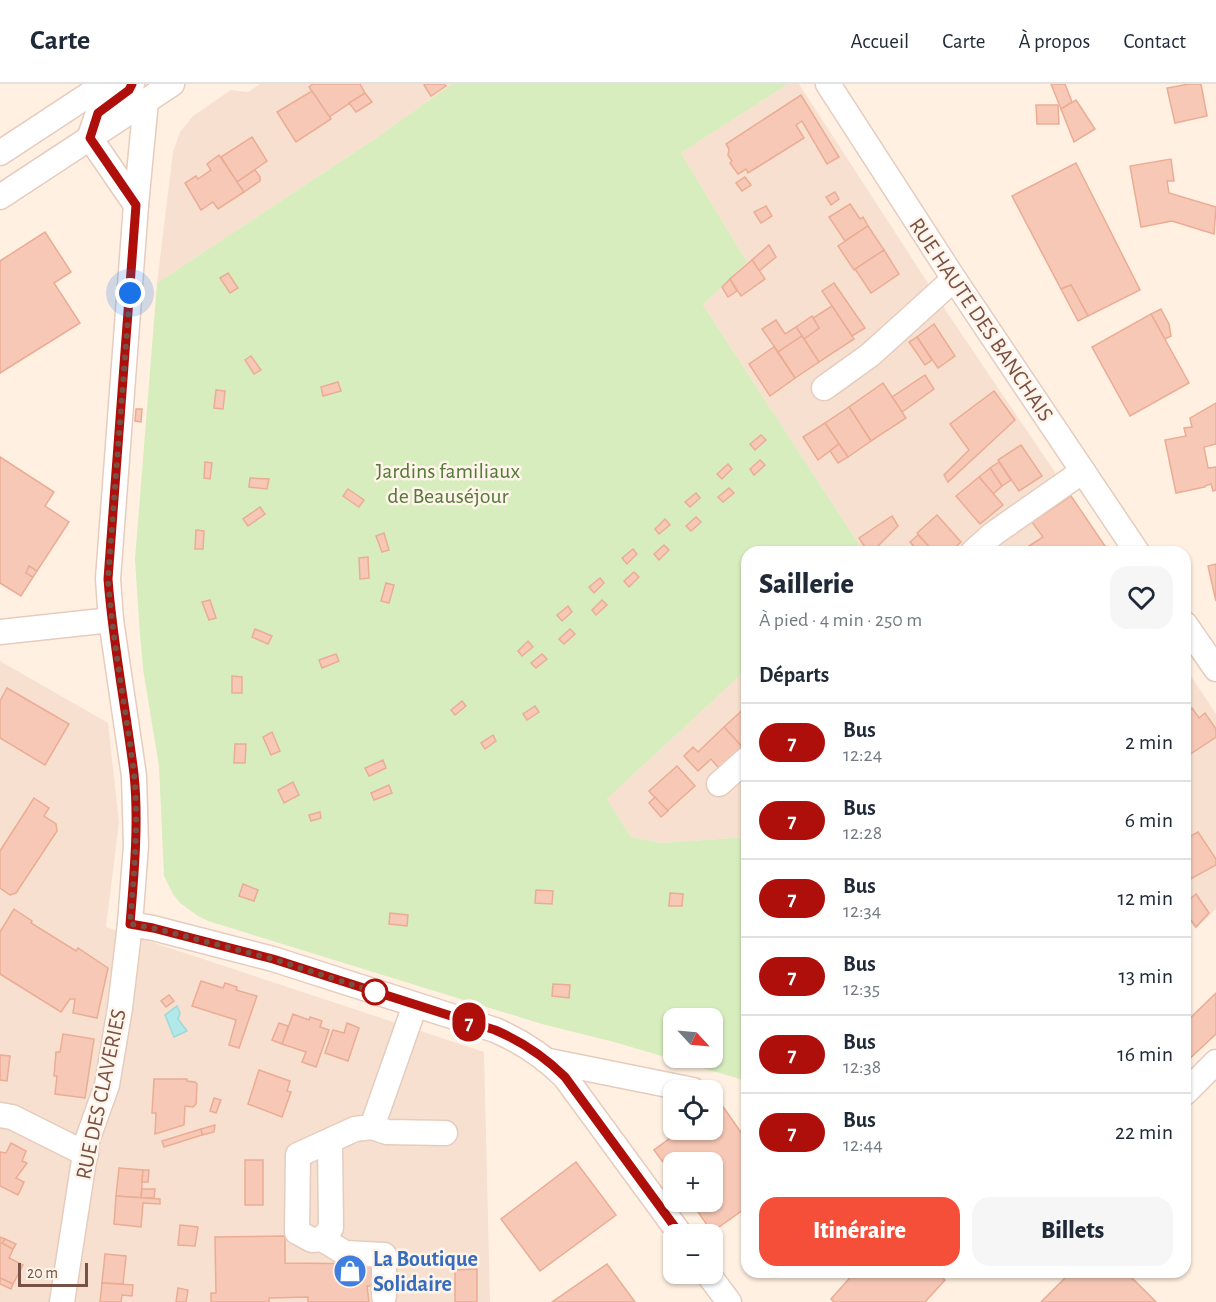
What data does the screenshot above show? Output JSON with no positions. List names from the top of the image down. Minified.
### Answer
{"streets":{"street":["RUE HAUTE DES BANCHAIS","RUE DES CLAVERIES"]},"parks":["Jardins familiaux de Beauséjour"],"places":{"shop":["La Boutique Solidaire"]},"lines":["bus line 7"],"scale_bar":"20 m","north":"bottom right","page":{"header":"Carte","nav":["Accueil","Carte","À propos","Contact"],"on_map":"7","heading":[["Saillerie","À pied · 4 min · 250 m"],"Départs"],"list":[{"mark":"7","name":"Bus","note":"12:24","value":"2 min"},{"mark":"7","name":"Bus","note":"12:28","value":"6 min"},{"mark":"7","name":"Bus","note":"12:34","value":"12 min"},{"mark":"7","name":"Bus","note":"12:35","value":"13 min"},{"mark":"7","name":"Bus","note":"12:38","value":"16 min"},{"mark":"7","name":"Bus","note":"12:44","value":"22 min"}],"map_buttons":["+","−"],"buttons":["Itinéraire","Billets"],"scale":"20 m"}}
